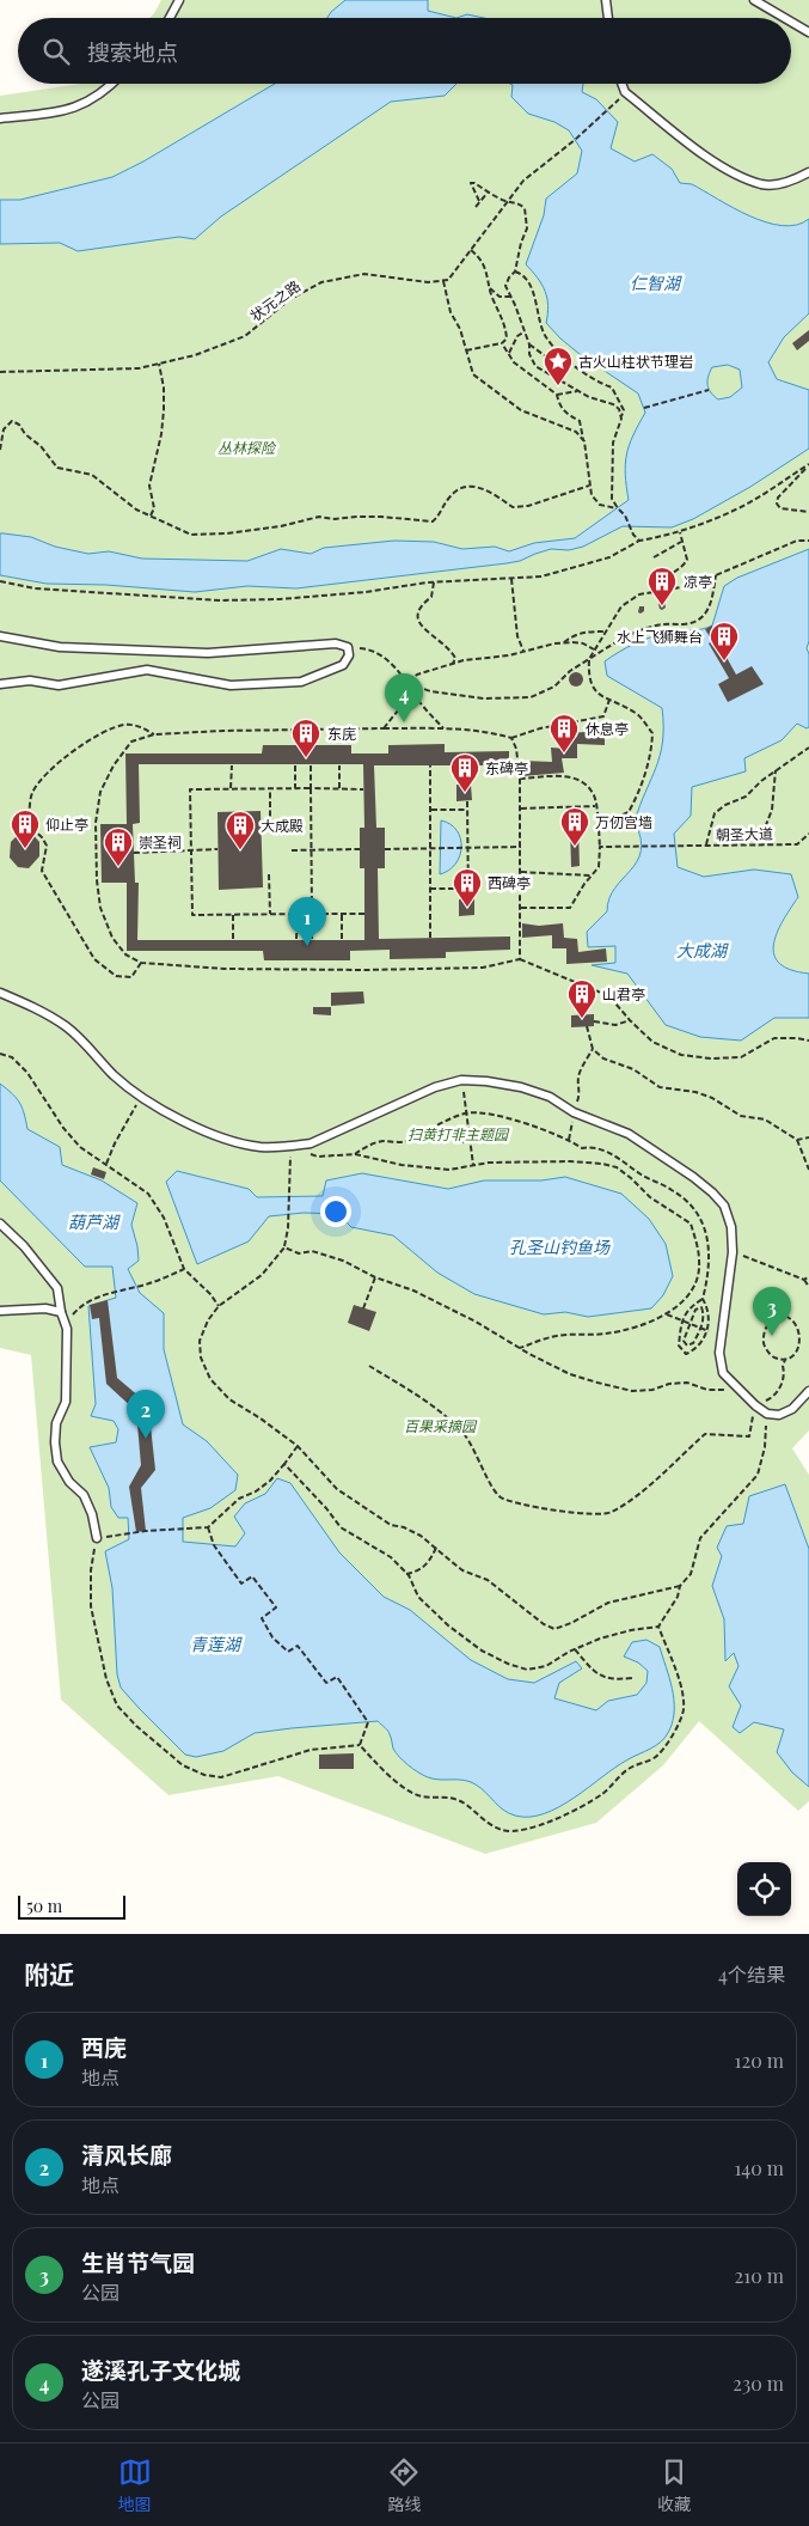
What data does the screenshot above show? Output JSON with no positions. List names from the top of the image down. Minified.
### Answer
{"streets":{"path":["状元之路","朝圣大道"]},"water":["仁智湖","大成湖","葫芦湖","孔圣山钓鱼场","青莲湖"],"parks":["丛林探险","扫黄打非主题园","百果采摘园"],"places":{"place":["古火山柱状节理岩"],"building":["凉亭","水上飞狮舞台","休息亭","东庑","东碑亭","万仞宫墙","仰止亭","大成殿","崇圣祠","西碑亭","山君亭"]},"scale_bar":"50 m","page":{"search":"搜索地点","pins":["4","1","3","2"],"scale":"50 m","heading":["附近","4个结果"],"list":[{"mark":"1","name":"西庑","note":"地点","value":"120 m"},{"mark":"2","name":"清风长廊","note":"地点","value":"140 m"},{"mark":"3","name":"生肖节气园","note":"公园","value":"210 m"},{"mark":"4","name":"遂溪孔子文化城","note":"公园","value":"230 m"}],"nav":["地图","路线","收藏"]}}
